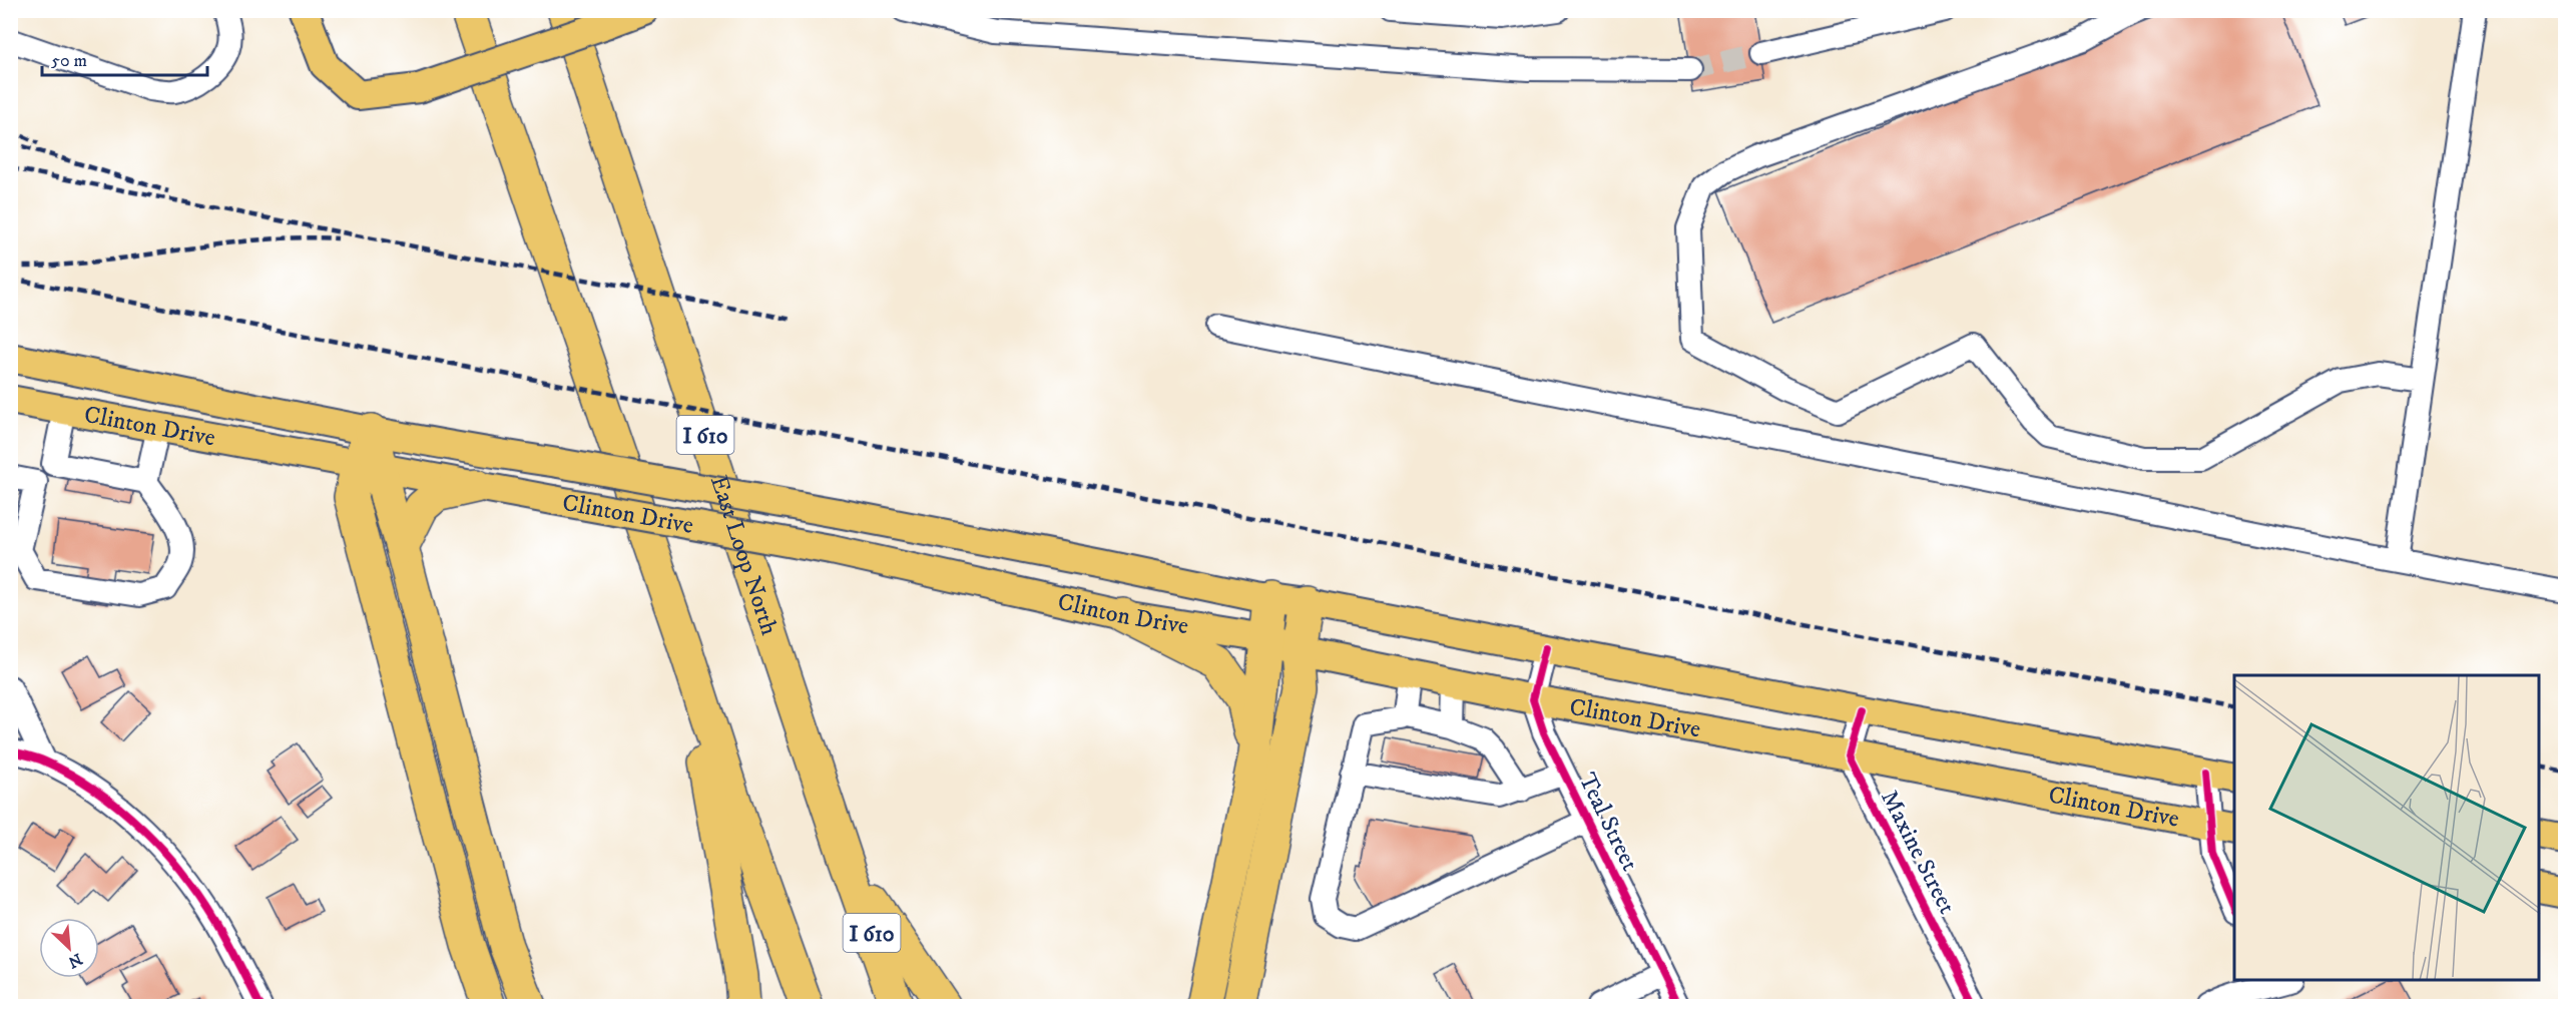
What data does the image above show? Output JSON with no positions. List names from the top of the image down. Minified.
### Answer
{"streets":{"highway":["I 610","East Loop North"],"main road":["Clinton Drive"],"street":["Teal Street","Maxine Street"]},"crossings":[["Clinton Drive","Teal Street"],["Clinton Drive","Maxine Street"]],"scale_bar":"50 m","north":"bottom right"}
